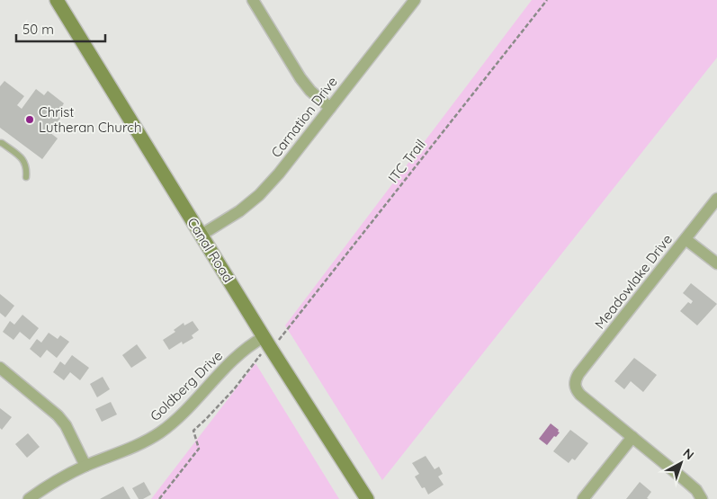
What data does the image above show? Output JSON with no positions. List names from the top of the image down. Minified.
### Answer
{"streets":{"street":["Carnation Drive","Canal Road","Meadowlake Drive","Goldberg Drive"],"path":["ITC Trail"]},"crossings":[["Carnation Drive","Canal Road"],["Canal Road","Goldberg Drive"]],"places":["Christ Lutheran Church"],"scale_bar":"50 m","north":"top right"}
